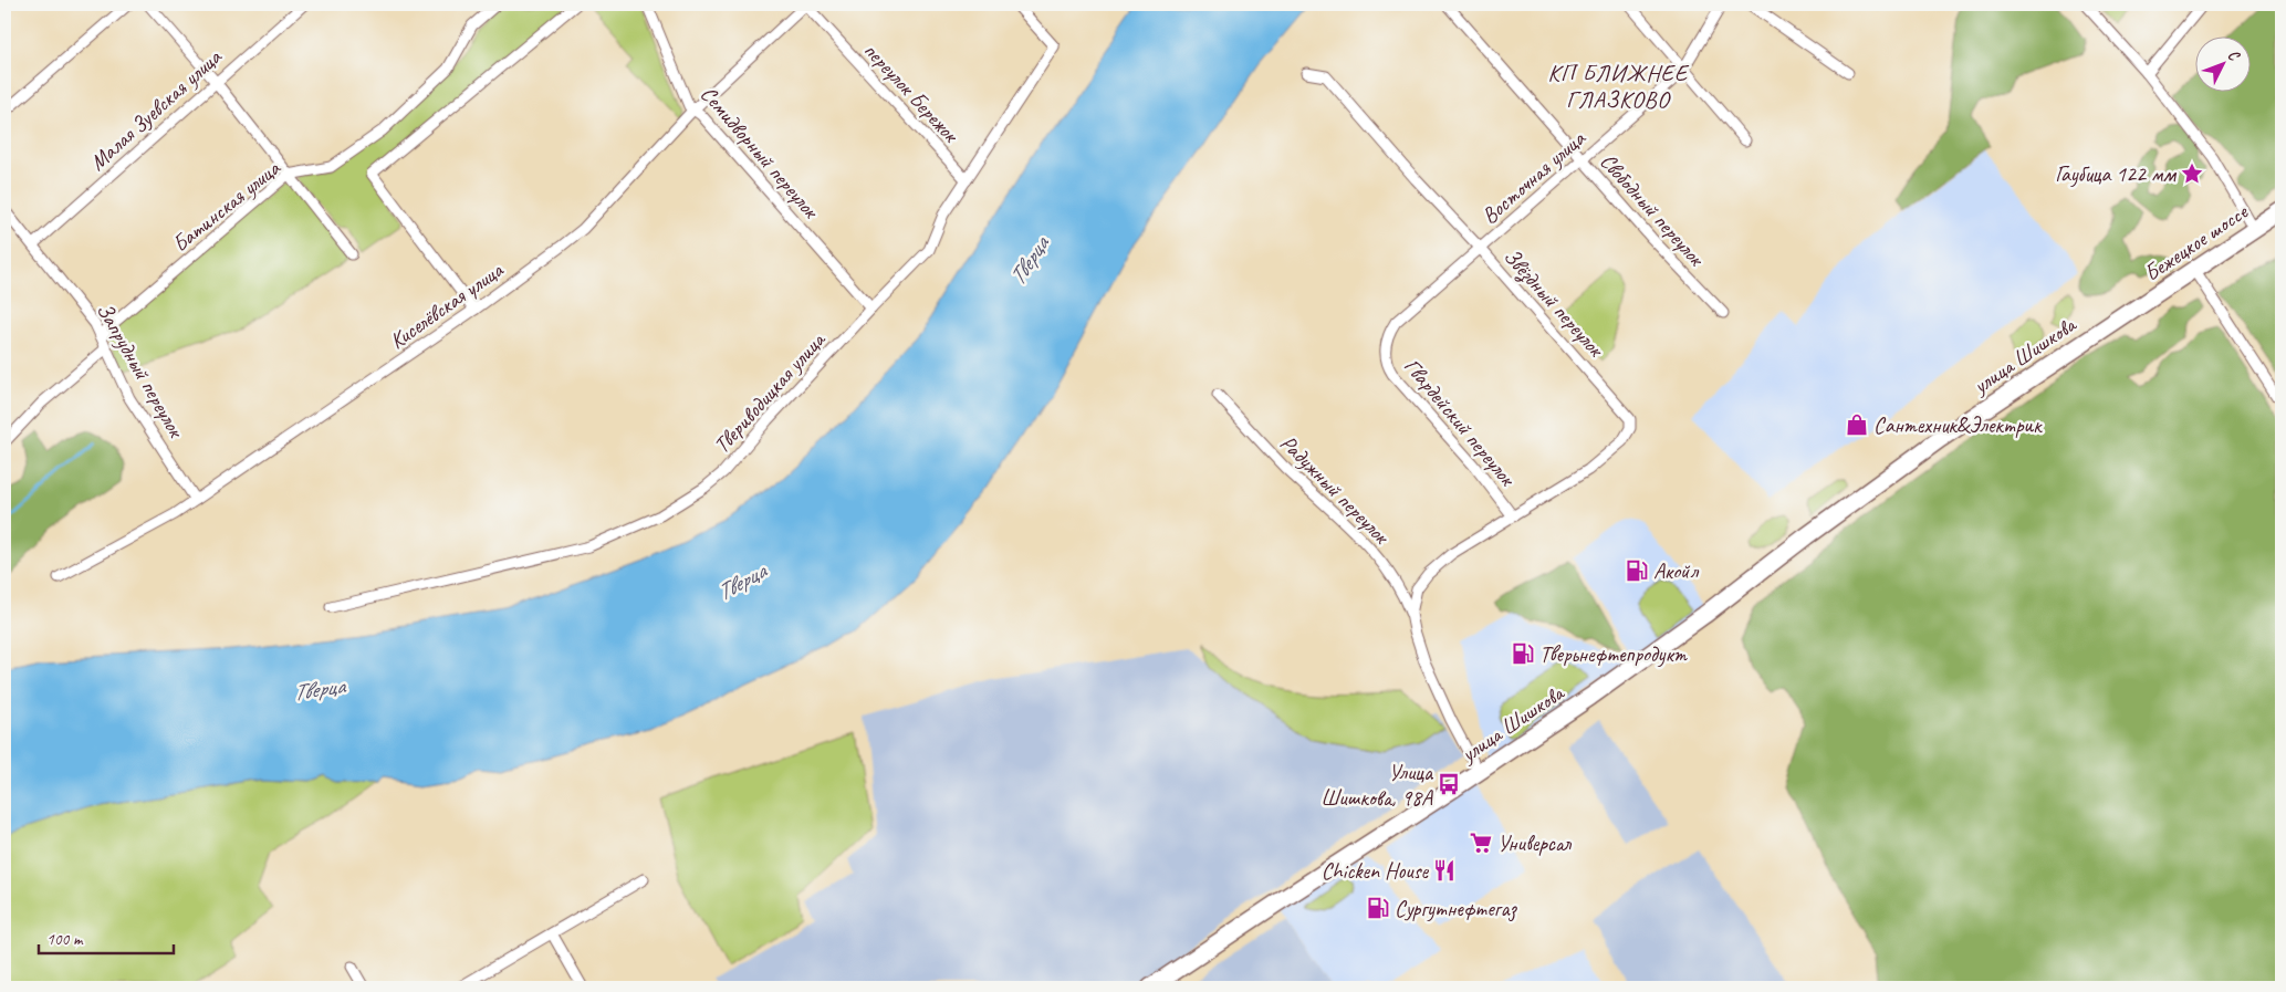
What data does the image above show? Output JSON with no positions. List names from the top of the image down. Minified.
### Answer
{"streets":{"main road":["Бежецкое шоссе","улица Шишкова"],"street":["переулок Бережок","Малая Зуевская улица","Семидворный переулок","Восточная улица","Батинская улица","Свободный переулок","Звёздный переулок","Киселёвская улица","Запрудный переулок","Твериводицкая улица","Гвардейский переулок","Радужный переулок"]},"crossings":[["переулок Бережок","Киселёвская улица"],["переулок Бережок","Твериводицкая улица"],["Малая Зуевская улица","Запрудный переулок"],["Семидворный переулок","Киселёвская улица"],["Семидворный переулок","Твериводицкая улица"],["Восточная улица","Свободный переулок"],["Восточная улица","Звёздный переулок"],["Восточная улица","Гвардейский переулок"],["Батинская улица","Запрудный переулок"],["Бежецкое шоссе","улица Шишкова"],["Звёздный переулок","Гвардейский переулок"],["Киселёвская улица","Запрудный переулок"],["улица Шишкова","Радужный переулок"]],"districts":["КП БЛИЖНЕЕ ГЛАЗКОВО"],"water":["Тверца"],"places":{"place":["Гаубица 122 мм"],"shop":["Сантехник&Электрик"],"fuel station":["Акойл","Тверьнефтепродукт","Сургутнефтегаз"],"bus stop":["Улица Шишкова, 98А"],"supermarket":["Универсал"],"restaurant":["Chicken House"]},"scale_bar":"100 m","north":"top right"}
